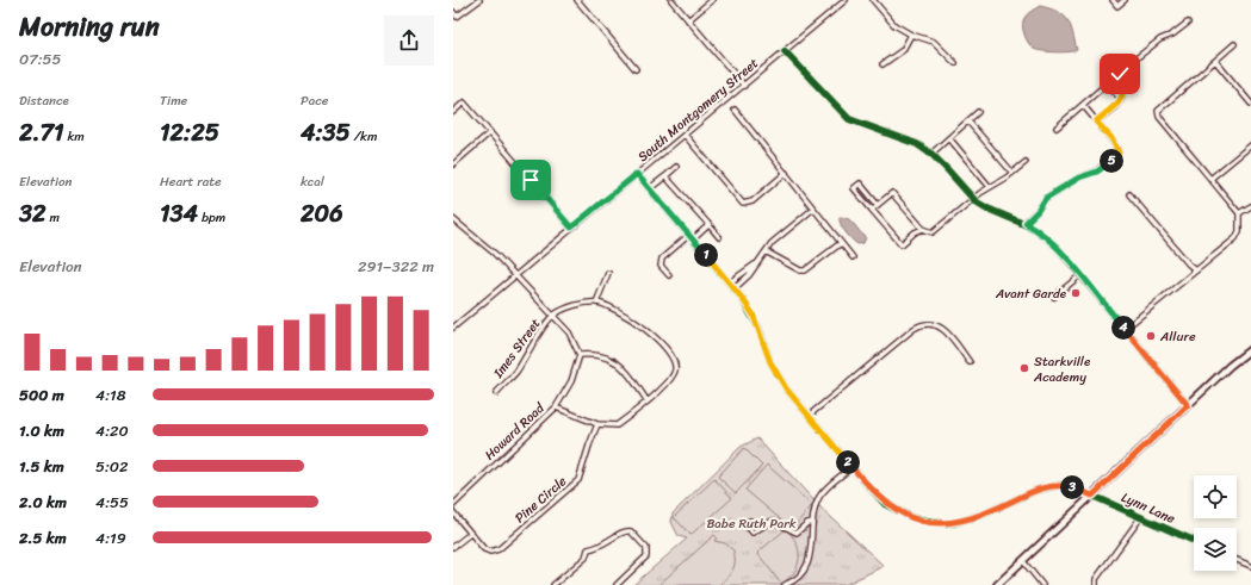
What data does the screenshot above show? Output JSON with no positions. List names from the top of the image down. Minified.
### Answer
{"streets":{"street":["South Montgomery Street","Imes Street","Howard Road","Pine Circle","Lynn Lane"]},"crossings":[["South Montgomery Street","Lynn Lane"]],"parks":["Babe Ruth Park"],"places":["Avant Garde","Allure","Starkville Academy"],"page":{"heading":["Morning run","07:55"],"stats":[["Distance","2.71 km"],["Time","12:25"],["Pace","4:35 /km"],["Elevation","32 m"],["Heart rate","134 bpm"],["kcal","206"]],"pins":["5","1","4","2","3"],"chart":["Elevation","291–322 m"],"list":[{"name":"500 m","note":"4:18"},{"name":"1.0 km","note":"4:20"},{"name":"1.5 km","note":"5:02"},{"name":"2.0 km","note":"4:55"},{"name":"2.5 km","note":"4:19"}]}}
